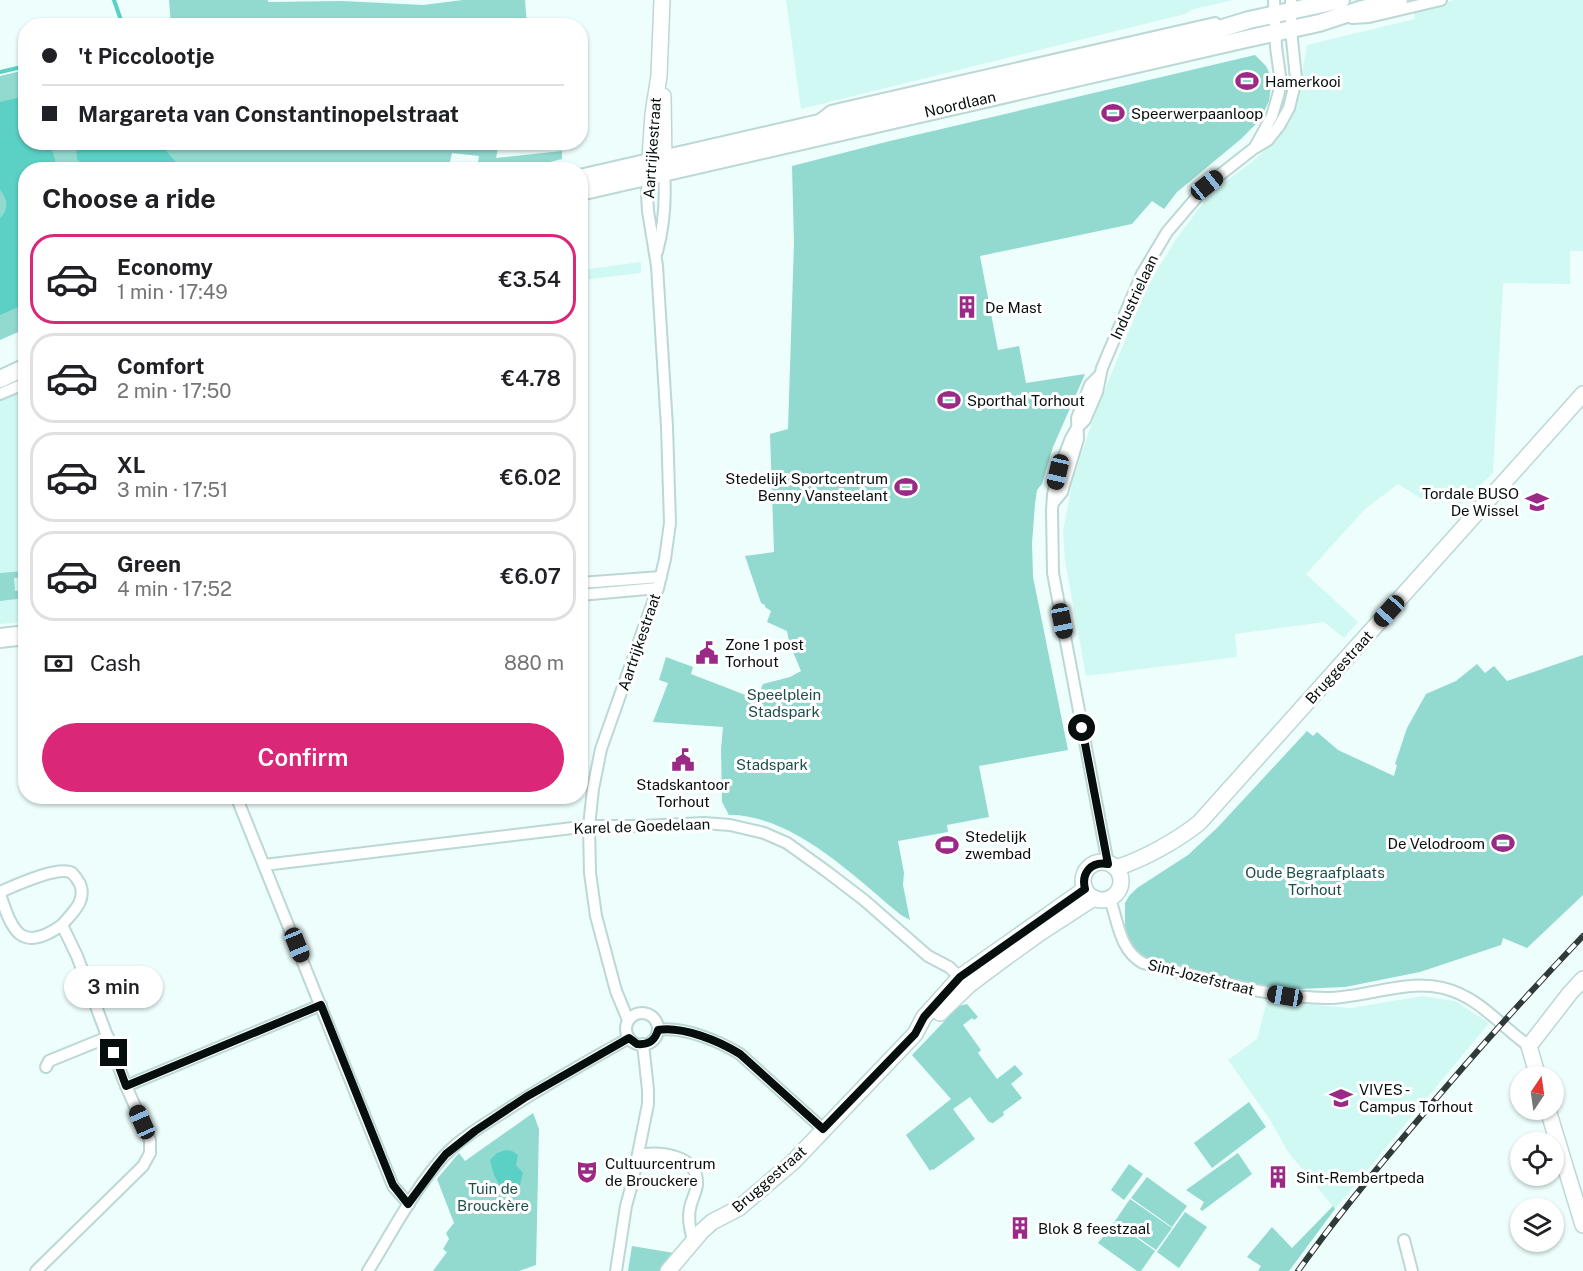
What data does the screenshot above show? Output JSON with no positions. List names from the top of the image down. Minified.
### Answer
{"streets":{"main road":["Noordlaan"],"street":["Aartrijkestraat","Industrielaan","Bruggestraat","Karel de Goedelaan","Sint-Jozefstraat"]},"crossings":[["Noordlaan","Aartrijkestraat"],["Noordlaan","Industrielaan"],["Aartrijkestraat","Karel de Goedelaan"],["Industrielaan","Bruggestraat"],["Industrielaan","Sint-Jozefstraat"],["Bruggestraat","Karel de Goedelaan"],["Bruggestraat","Sint-Jozefstraat"]],"parks":["Speelplein Stadspark","Stadspark","Oude Begraafplaats Torhout","Tuin de Brouckère"],"places":{"sports":["Hamerkooi","Speerwerpaanloop","Sporthal Torhout","Stedelijk Sportcentrum Benny Vansteelant","De Velodroom","Stedelijk zwembad"],"building":["De Mast","Sint-Rembertpeda","Blok 8 feestzaal"],"school or university":["Tordale BUSO De Wissel","VIVES - Campus Torhout"],"public building":["Zone 1 post Torhout","Stadskantoor Torhout"],"theatre":["Cultuurcentrum de Brouckere"]},"north":"top","page":{"banner":["'t Piccolootje","Margareta van Constantinopelstraat"],"heading":"Choose a ride","list":[{"name":"Economy","note":"1 min · 17:49","value":"€3.54"},{"name":"Comfort","note":"2 min · 17:50","value":"€4.78"},{"name":"XL","note":"3 min · 17:51","value":"€6.02"},{"name":"Green","note":"4 min · 17:52","value":"€6.07"}],"pay":["Cash","880 m"],"buttons":"Confirm","bubble":"3 min"}}
